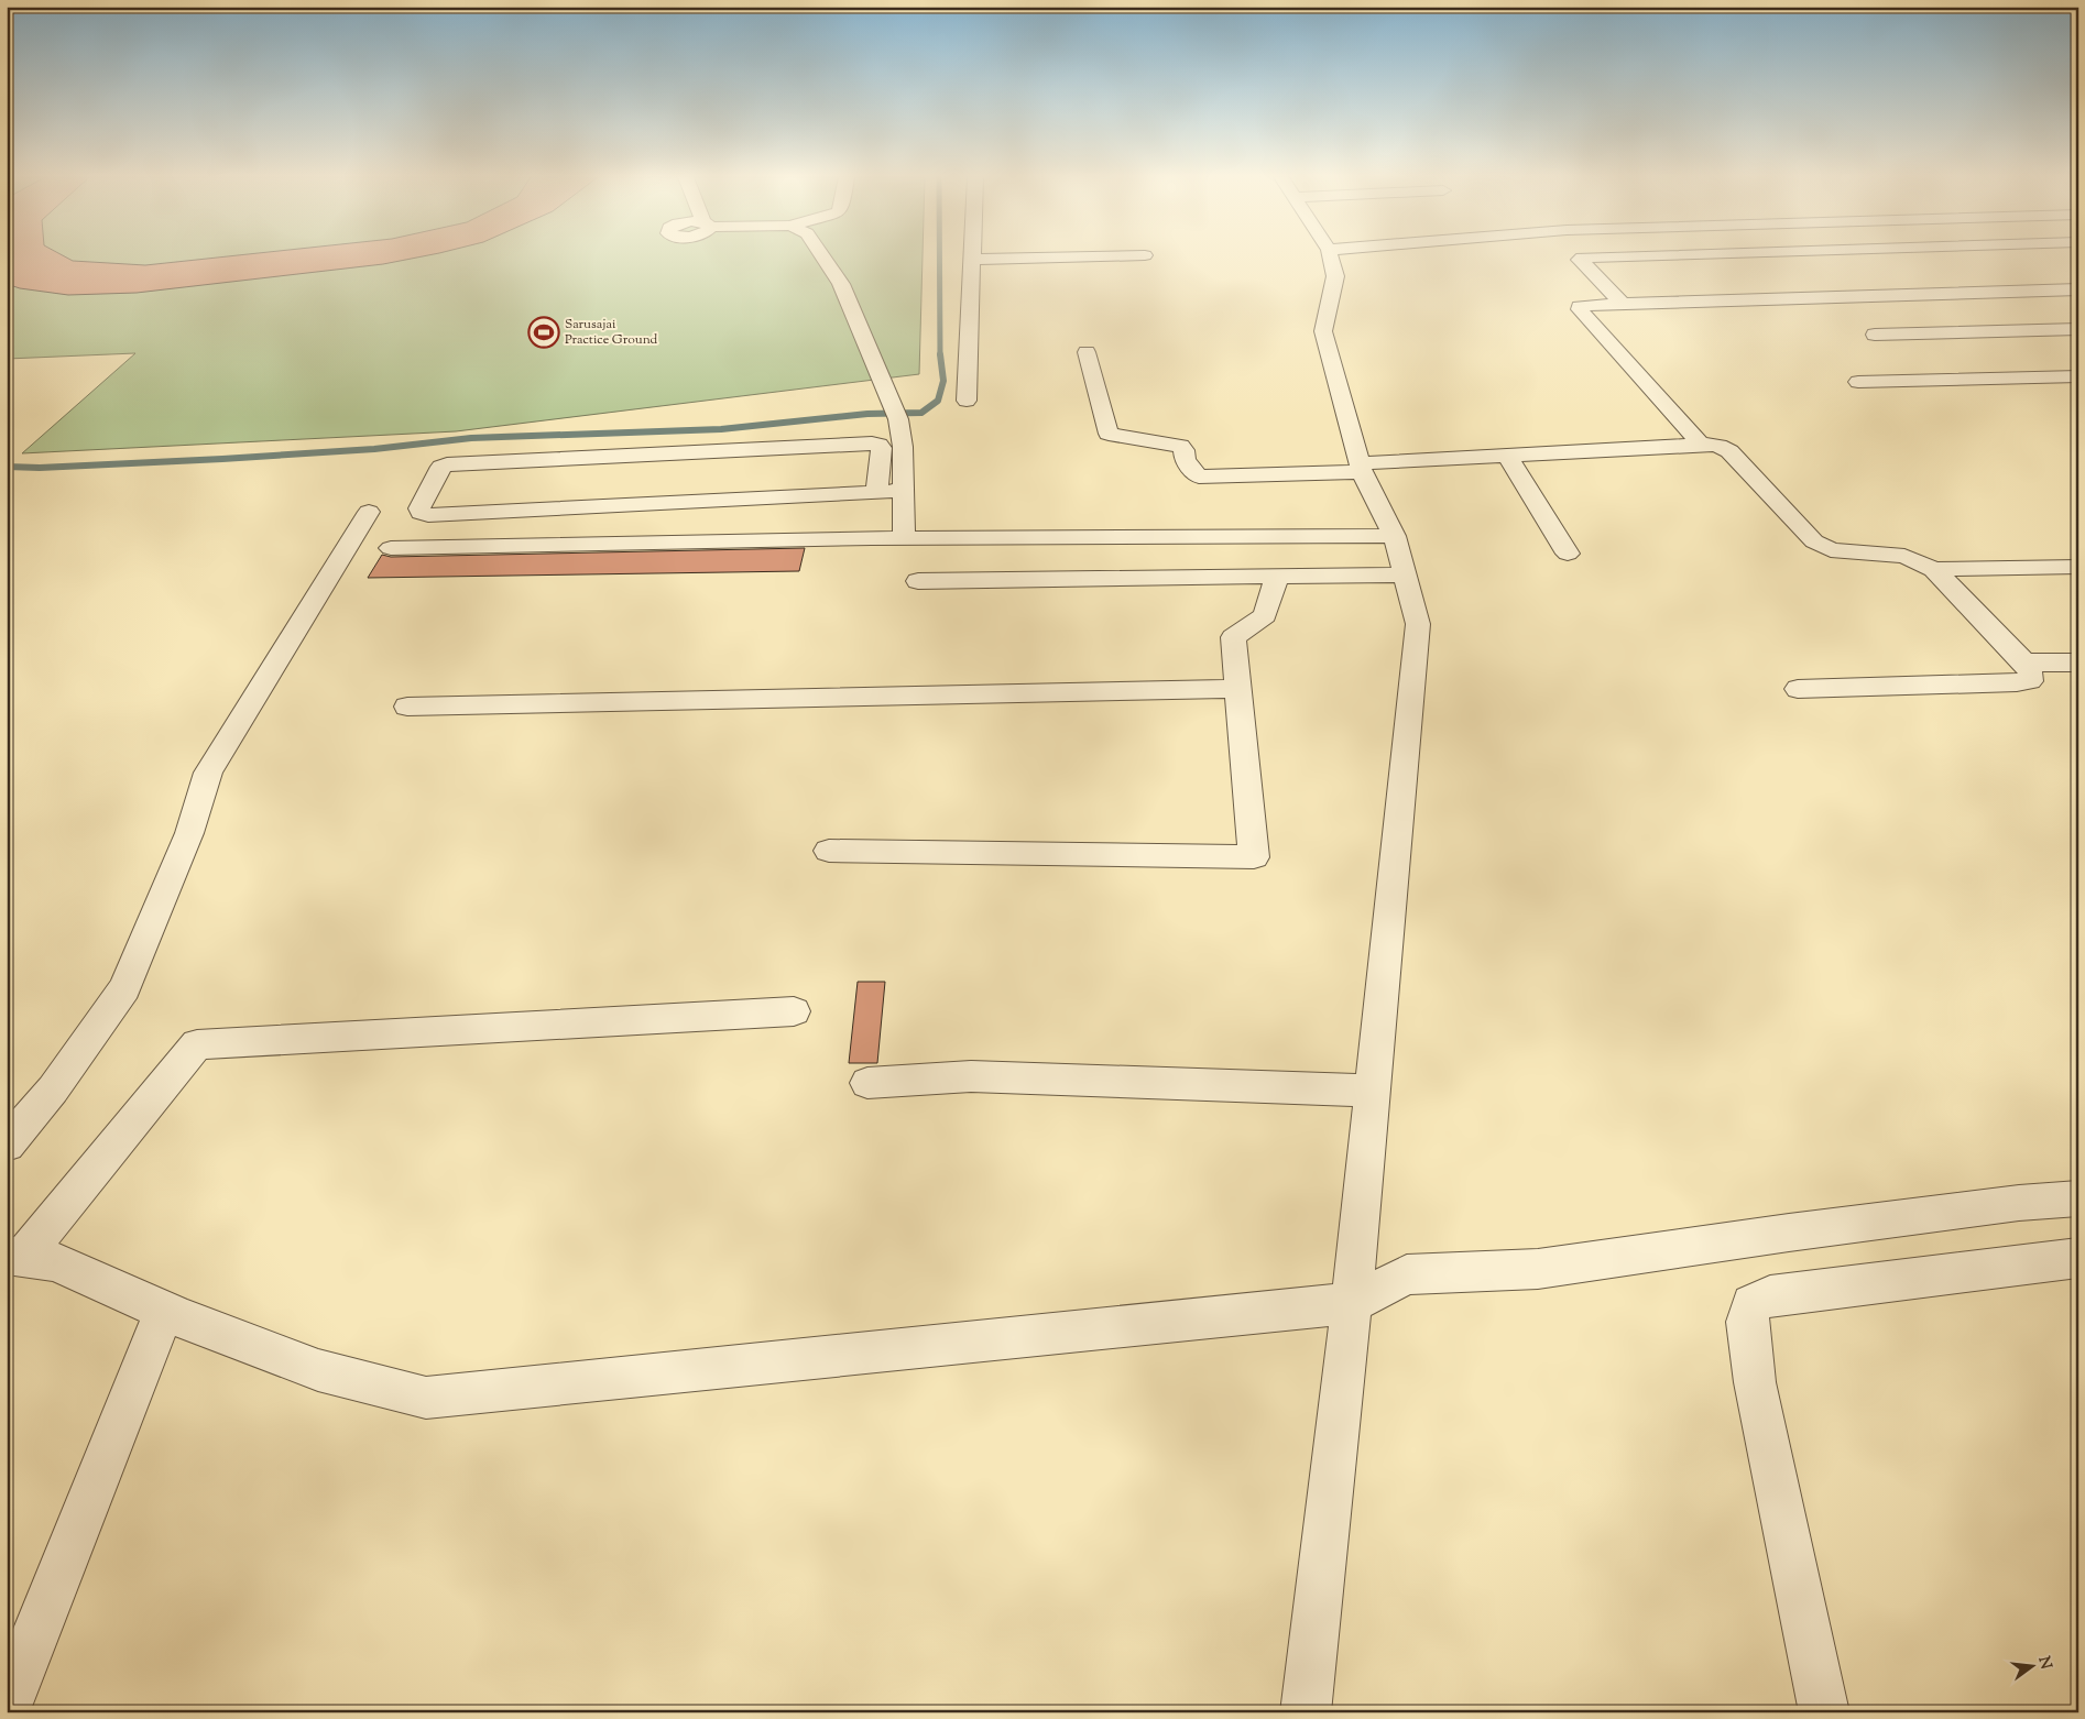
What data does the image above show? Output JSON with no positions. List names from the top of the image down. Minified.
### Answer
{"places":{"sports":["Sarusajai Practice Ground"]},"north":"right"}
